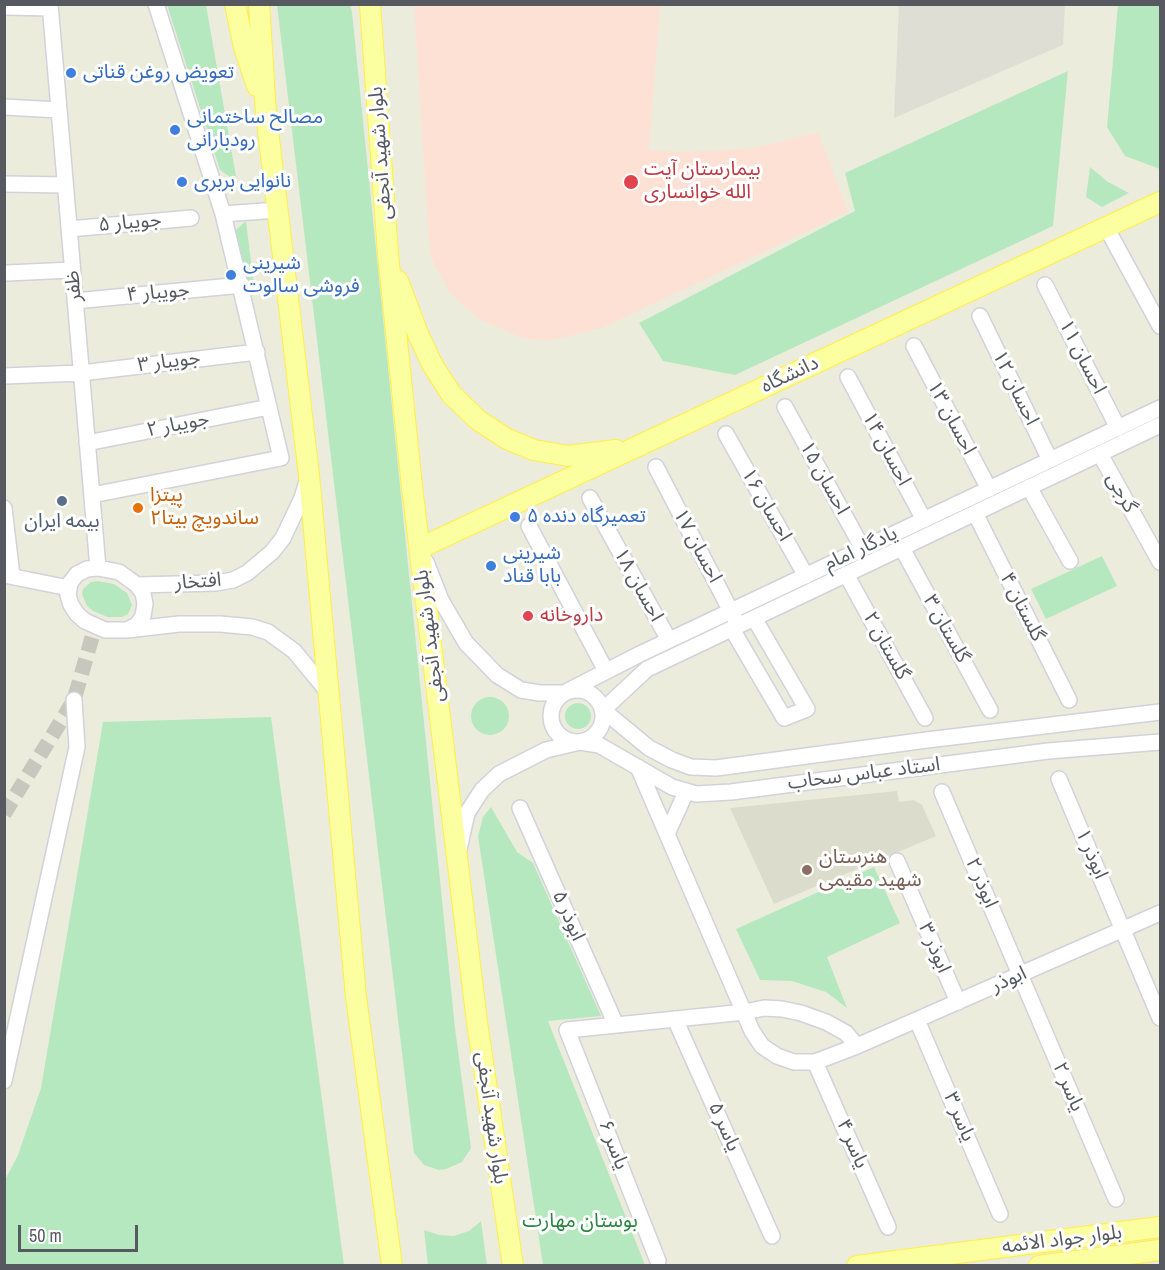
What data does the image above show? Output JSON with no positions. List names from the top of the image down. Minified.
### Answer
{"streets":{"main road":["بلوار شهید آنجفی","دانشگاه","بلوار جواد الائمه"],"street":["جویبار ۵","ظفر","جویبار ۴","احسان ۱۱","جویبار ۳","احسان ۱۲","احسان ۱۳","جویبار ۲","احسان ۱۴","احسان ۱۵","گرجی","احسان ۱۶","احسان ۱۷","یادگار امام","افتخار","احسان ۱۸","گلستان ۴","گلستان ۳","گلستان ۲","استاد عباس سحاب","ابوذر ۱","ابوذر ۲","ابوذر ۵","ابوذر ۳","ابوذر","یاسر ۲","یاسر ۳","یاسر ۵","یاسر ۴","یاسر ۶"]},"crossings":[["بلوار شهید آنجفی","دانشگاه"],["جویبار ۵","ظفر"],["ظفر","جویبار ۴"],["ظفر","جویبار ۳"],["ظفر","جویبار ۲"],["ظفر","افتخار"],["احسان ۱۱","یادگار امام"],["احسان ۱۲","یادگار امام"],["احسان ۱۳","یادگار امام"],["احسان ۱۴","یادگار امام"],["احسان ۱۵","یادگار امام"],["گرجی","یادگار امام"],["احسان ۱۶","یادگار امام"],["احسان ۱۷","یادگار امام"],["یادگار امام","احسان ۱۸"],["یادگار امام","گلستان ۴"],["یادگار امام","گلستان ۳"],["یادگار امام","گلستان ۲"],["یادگار امام","استاد عباس سحاب"],["ابوذر ۱","ابوذر"],["ابوذر ۲","ابوذر"],["ابوذر ۲","یاسر ۲"],["ابوذر ۵","یاسر ۶"],["ابوذر ۳","ابوذر"],["ابوذر","یاسر ۲"],["ابوذر","یاسر ۳"],["ابوذر","یاسر ۴"]],"parks":["بوستان مهارت"],"places":["تعویض روغن قناتی","مصالح ساختمانی رودبارانی","نانوایی بربری","بیمارستان آیت الله خوانساری","شیرینی فروشی سالوت","بیمه ایران","پیتزا ساندویچ بیتا۲","تعمیرگاه دنده ۵","شیرینی بابا قناد","داروخانه","هنرستان شهید مقیمی"],"scale_bar":"50 m"}
